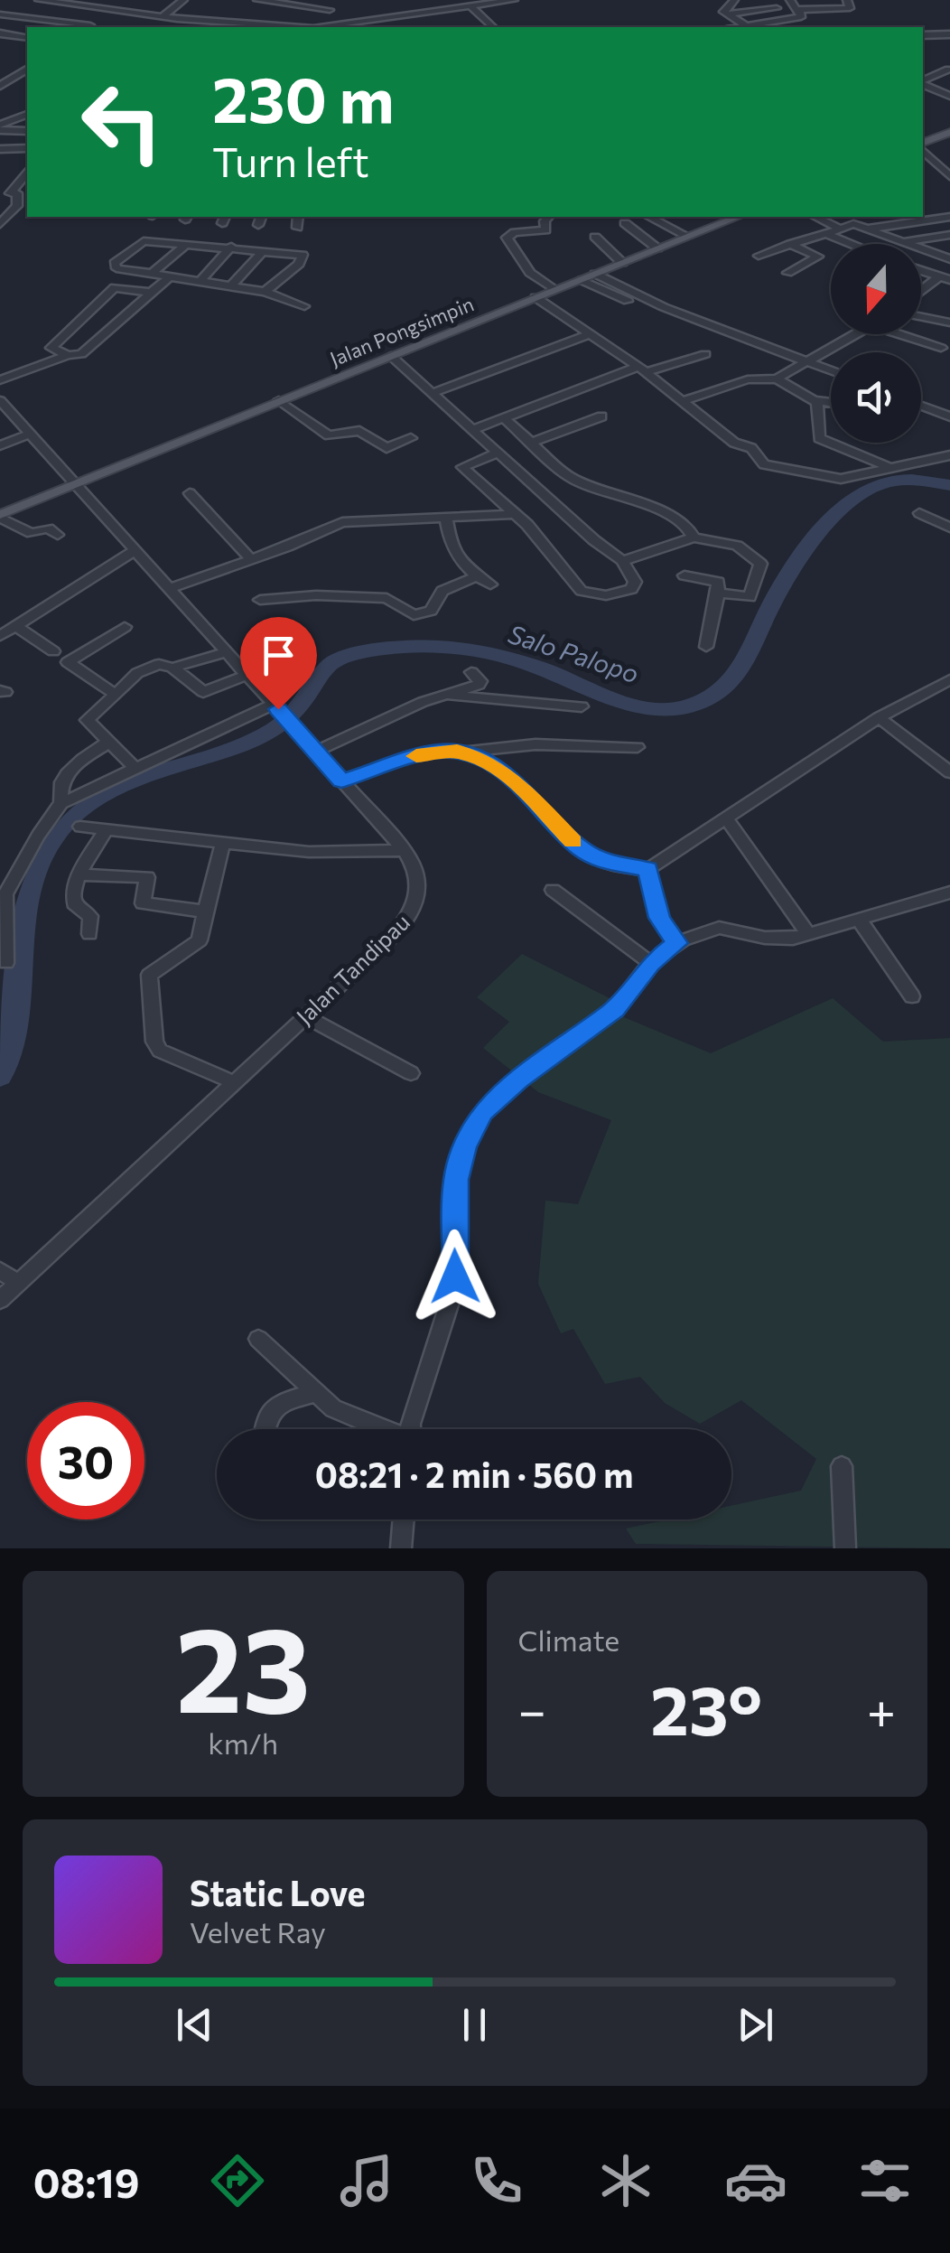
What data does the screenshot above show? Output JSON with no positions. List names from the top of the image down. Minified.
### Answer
{"streets":{"main road":["Jalan Pongsimpin"],"street":["Jalan Tandipau"]},"crossings":[["Jalan Pongsimpin","Jalan Tandipau"]],"water":["Salo Palopo"],"north":"bottom","page":{"turn":["230 m","Turn left"],"limit":"30","trip":"08:21 · 2 min · 560 m","tile":[["23","km/h"],"Climate"],"heat":["−","23°","+"],"song":["Static Love","Velvet Ray"],"tabs":"08:19"}}
